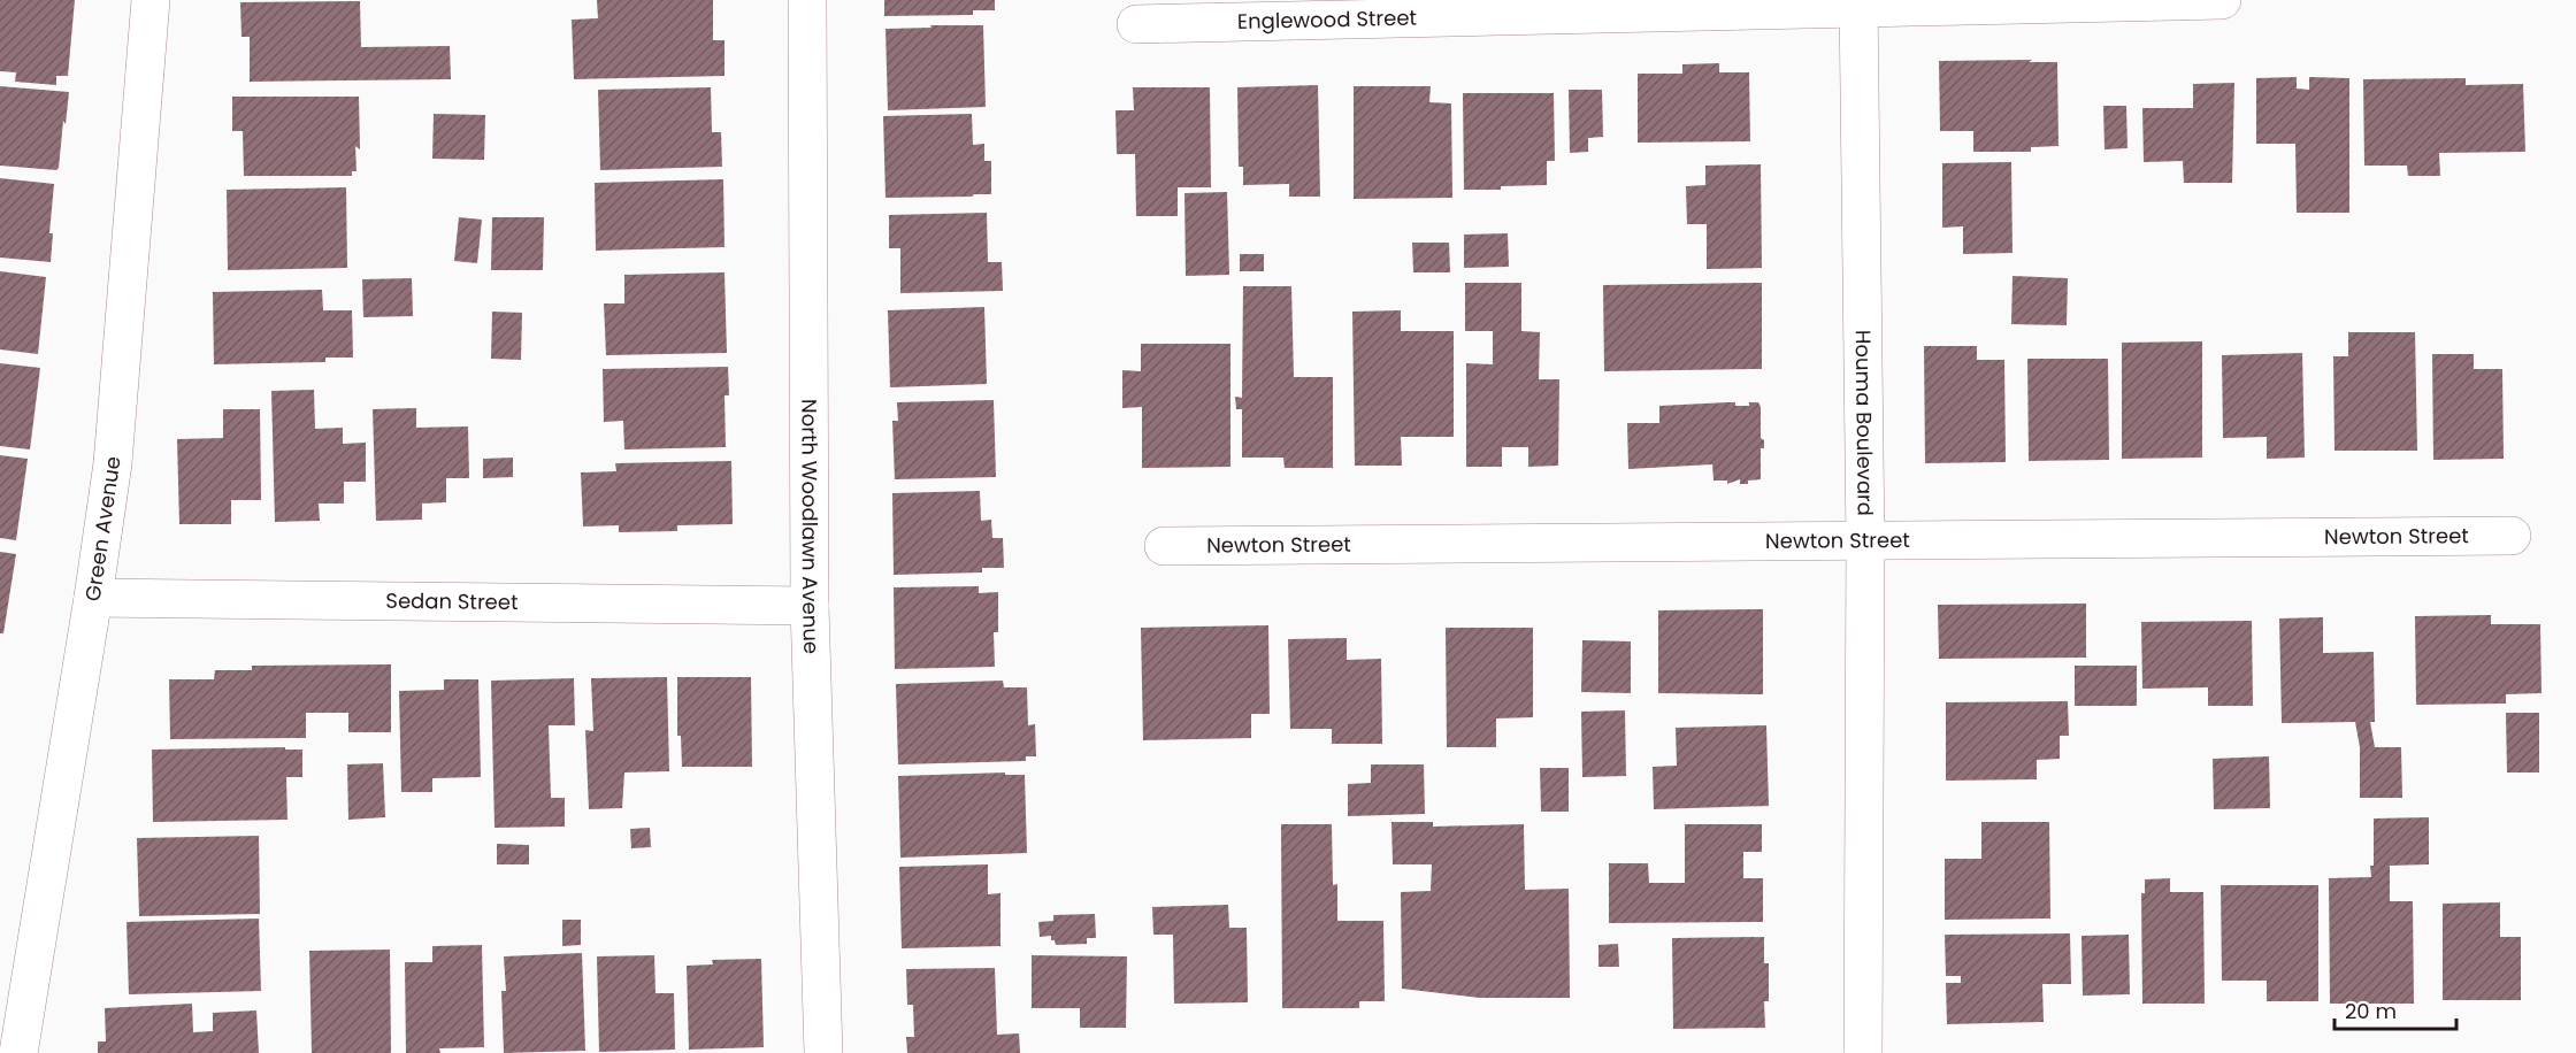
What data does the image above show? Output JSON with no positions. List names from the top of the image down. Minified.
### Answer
{"streets":{"street":["Englewood Street","Houma Boulevard","North Woodlawn Avenue","Green Avenue","Newton Street","Sedan Street"]},"crossings":[["Englewood Street","Houma Boulevard"],["Houma Boulevard","Newton Street"],["North Woodlawn Avenue","Sedan Street"],["Green Avenue","Sedan Street"]],"scale_bar":"20 m"}
